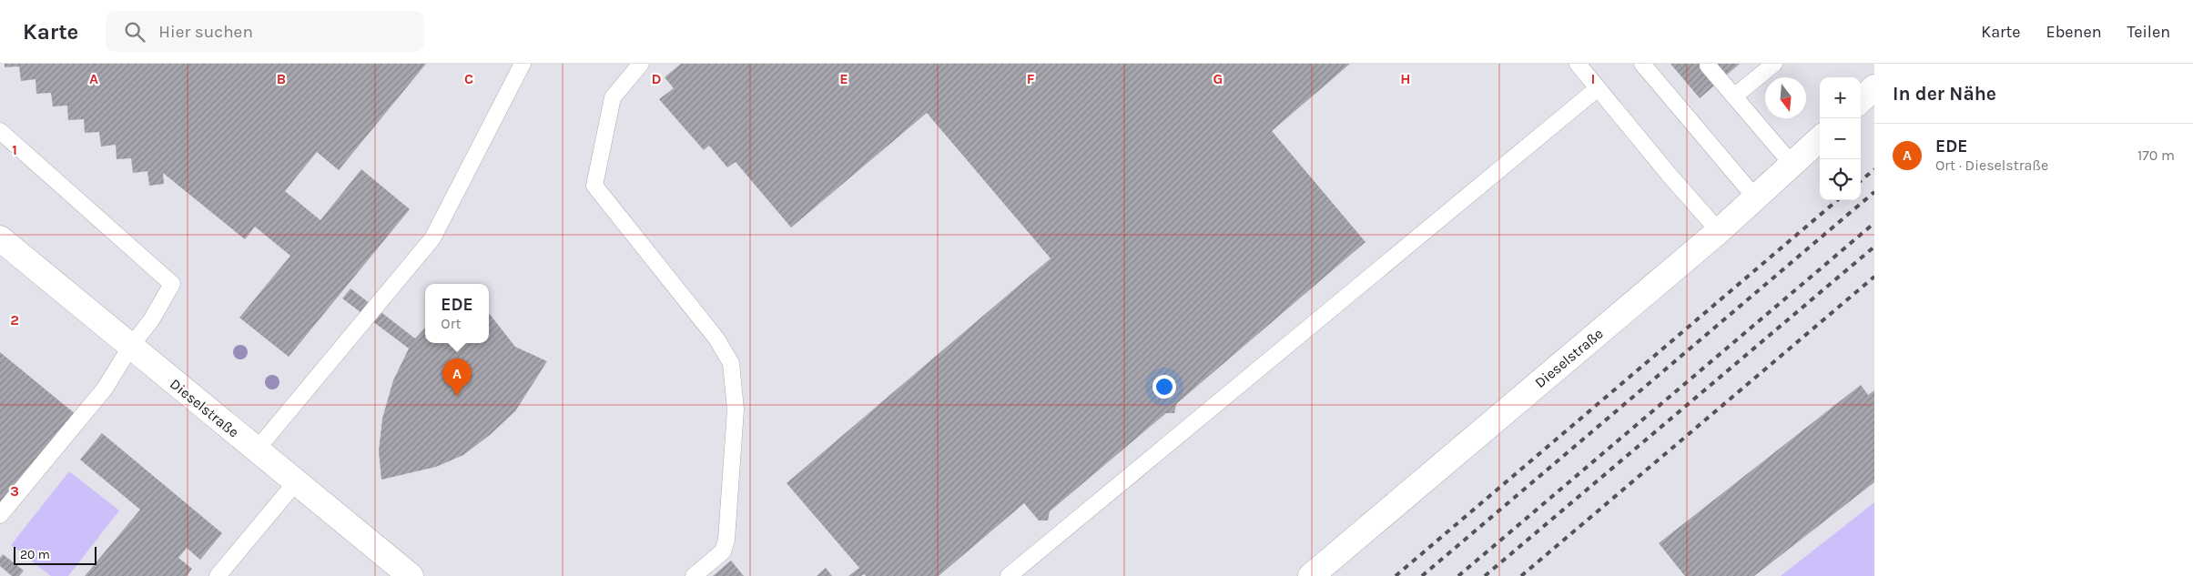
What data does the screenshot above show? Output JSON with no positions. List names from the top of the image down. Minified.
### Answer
{"streets":{"street":["Dieselstraße"]},"scale_bar":"20 m","north":"bottom","page":{"header":"Karte","search":"Hier suchen","nav":["Karte","Ebenen","Teilen"],"heading":"In der Nähe","map_buttons":["+","−"],"list":[{"mark":"A","name":"EDE","note":"Ort · Dieselstraße","value":"170 m"}],"popup":["EDE","Ort"],"pins":"A","scale":"20 m"},"grid":{"columns":["A","B","C","D","E","F","G","H","I"],"rows":["1","2","3"]}}
